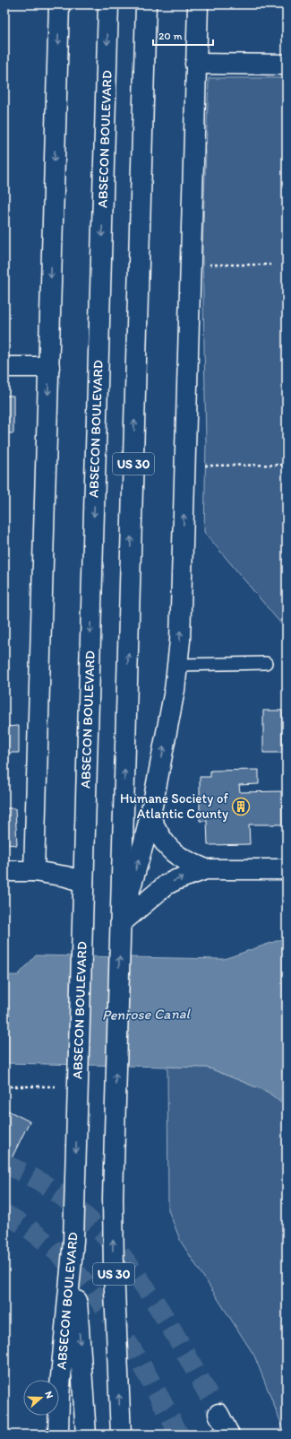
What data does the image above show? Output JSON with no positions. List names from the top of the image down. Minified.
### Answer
{"streets":{"main road":["ABSECON BOULEVARD","US 30"]},"water":["Penrose Canal"],"places":{"building":["Humane Society of Atlantic County"]},"scale_bar":"20 m","north":"right"}
